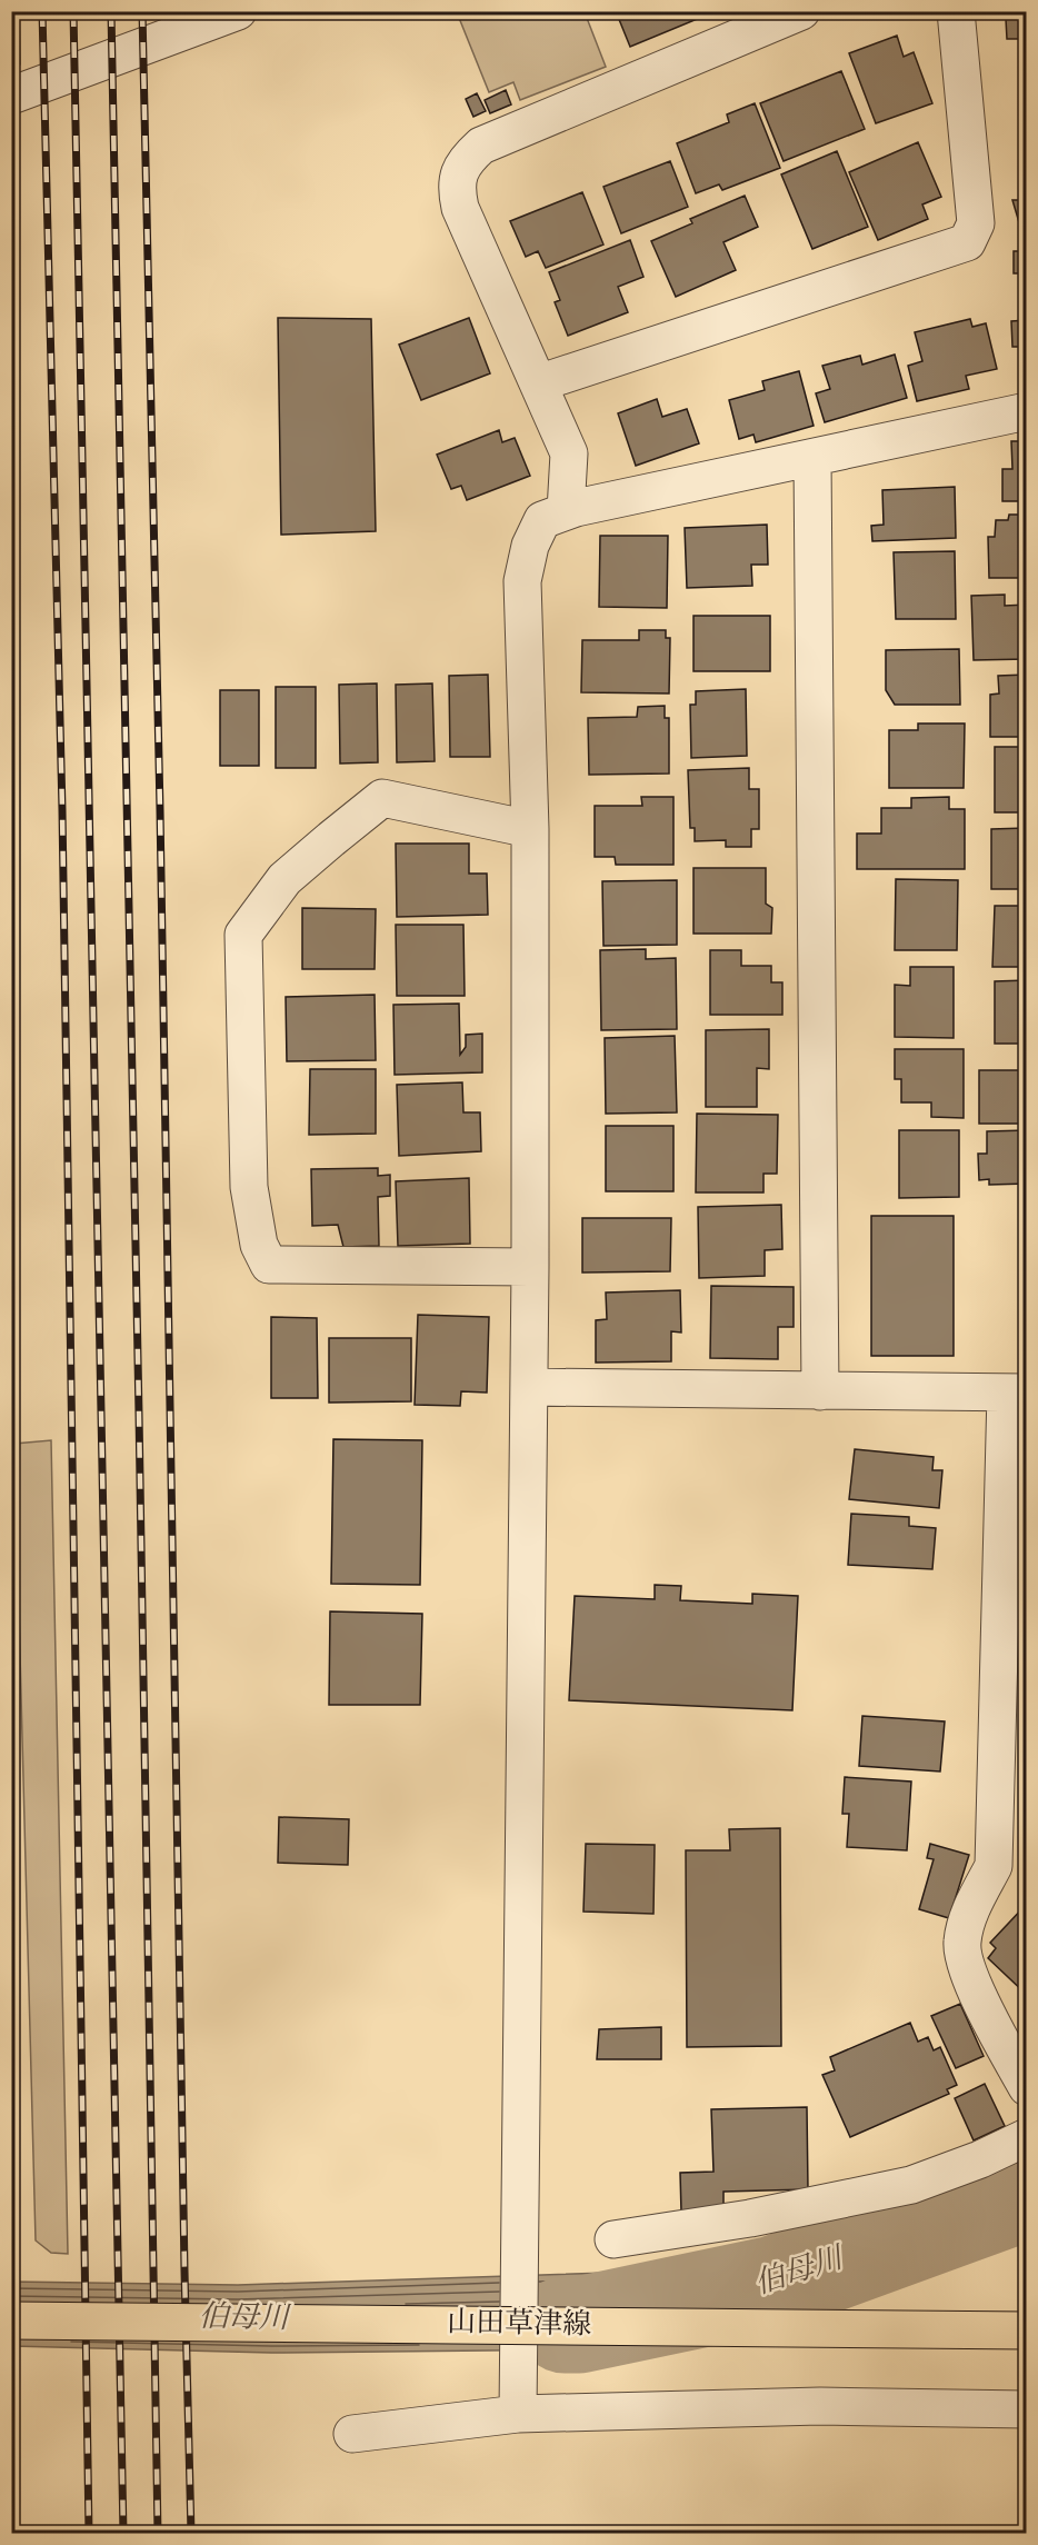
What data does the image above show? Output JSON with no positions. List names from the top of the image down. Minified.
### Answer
{"streets":{"main road":["山田草津線"]},"water":["伯母川"]}
